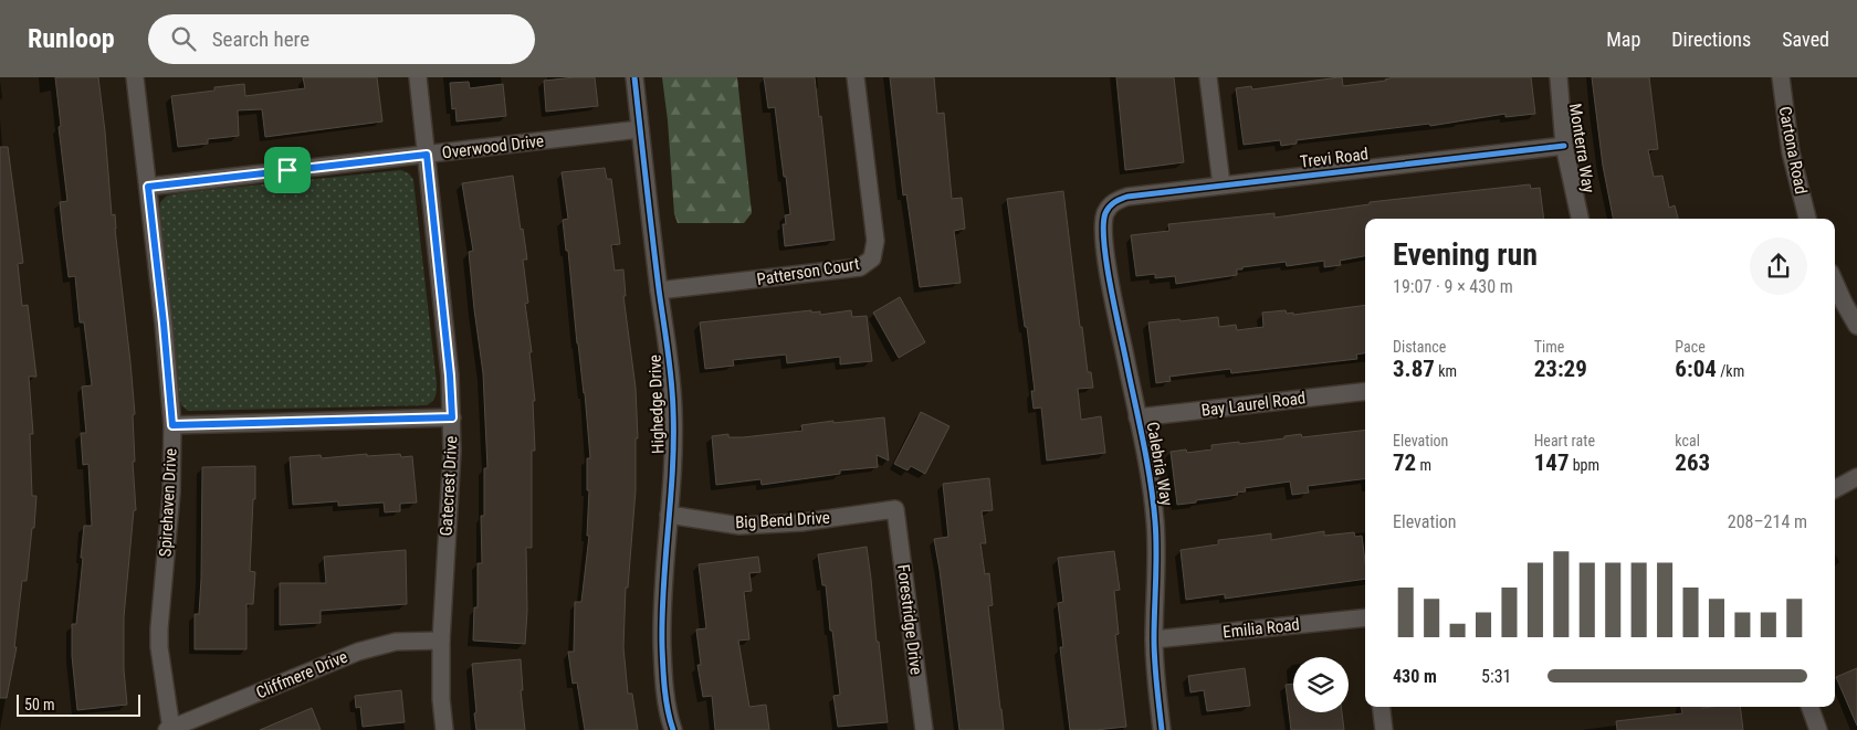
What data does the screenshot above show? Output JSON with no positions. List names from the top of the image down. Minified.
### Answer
{"streets":{"street":["Overwood Drive","Monterra Way","Cartona Road","Trevi Road","Patterson Court","Highedge Drive","Bay Laurel Road","Calebria Way","Gatecrest Drive","Spirehaven Drive","Big Bend Drive","Forestridge Drive","Emilia Road","Cliffmere Drive"]},"crossings":[["Overwood Drive","Highedge Drive"],["Overwood Drive","Gatecrest Drive"],["Overwood Drive","Spirehaven Drive"],["Monterra Way","Trevi Road"],["Trevi Road","Calebria Way"],["Patterson Court","Highedge Drive"],["Highedge Drive","Big Bend Drive"],["Bay Laurel Road","Calebria Way"],["Calebria Way","Emilia Road"],["Gatecrest Drive","Cliffmere Drive"],["Spirehaven Drive","Cliffmere Drive"],["Big Bend Drive","Forestridge Drive"]],"scale_bar":"50 m","page":{"header":"Runloop","search":"Search here","nav":["Map","Directions","Saved"],"heading":["Evening run","19:07 · 9 × 430 m"],"stats":[["Distance","3.87 km"],["Time","23:29"],["Pace","6:04 /km"],["Elevation","72 m"],["Heart rate","147 bpm"],["kcal","263"]],"chart":["Elevation","208–214 m"],"list":[{"name":"430 m","note":"5:31"}],"scale":"50 m"}}
